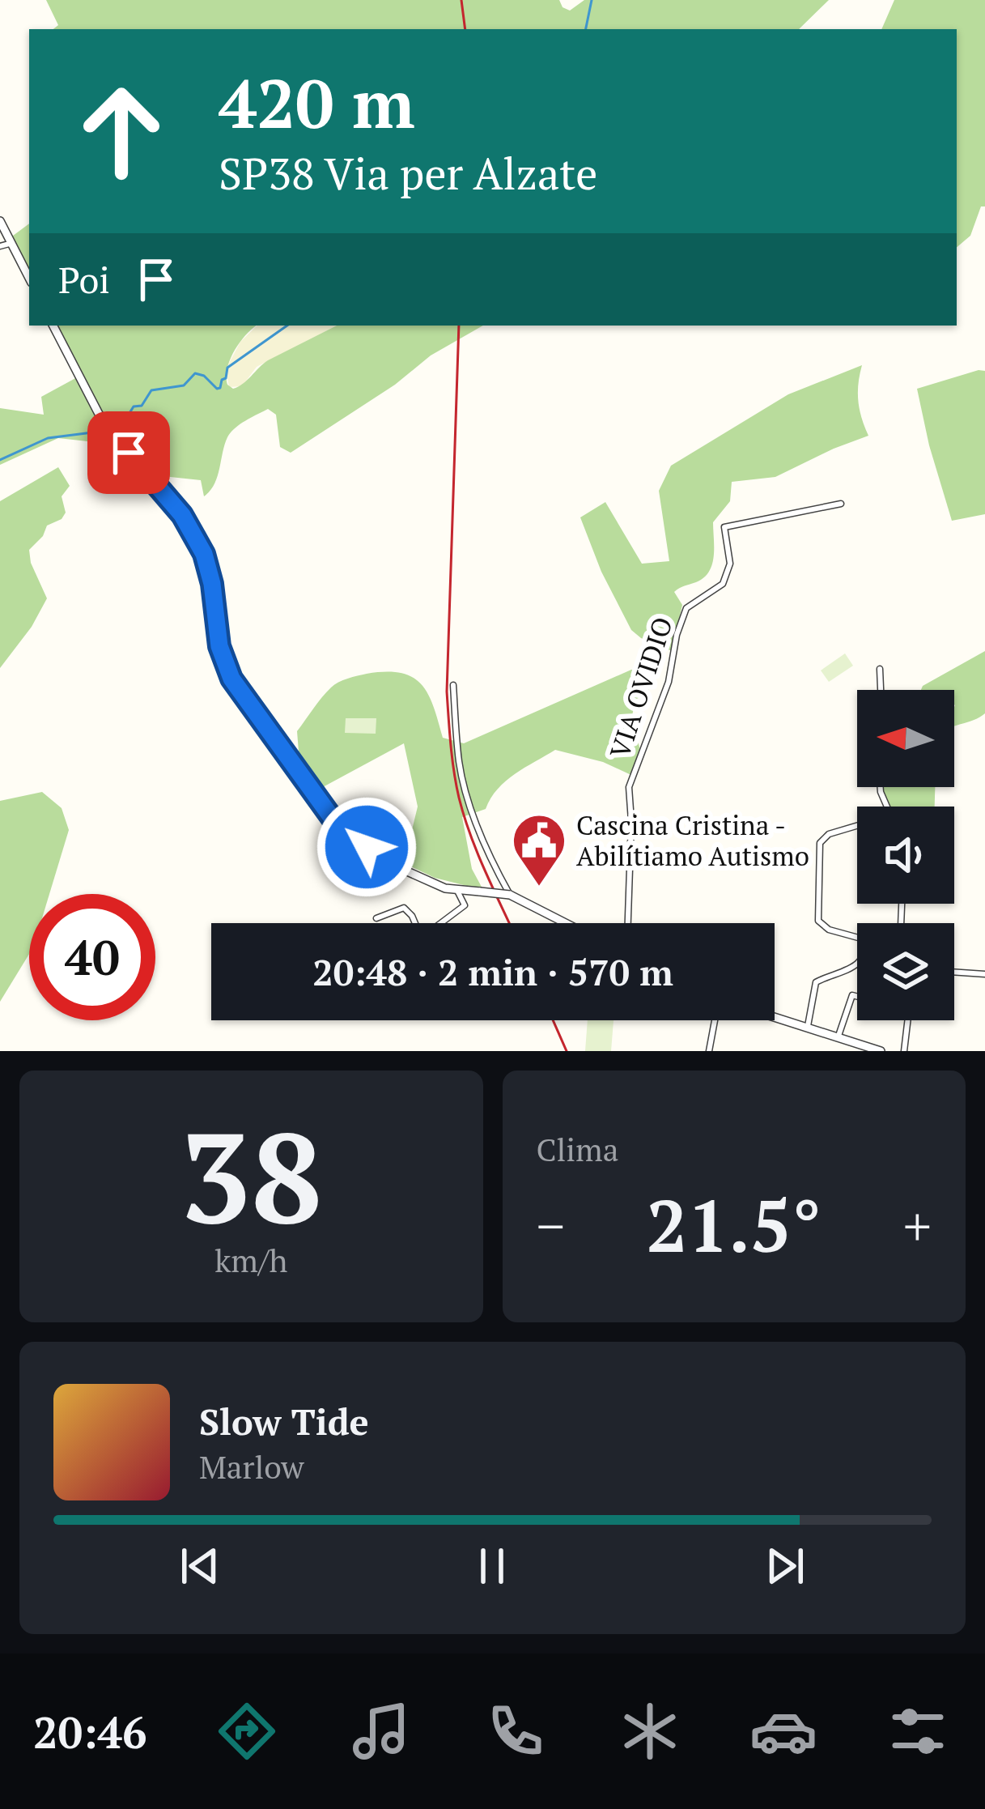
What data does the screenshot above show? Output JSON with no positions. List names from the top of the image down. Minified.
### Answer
{"streets":{"street":["VIA OVIDIO"]},"places":{"public building":["Cascina Cristina - Abilítiamo Autismo"]},"north":"left","page":{"turn":["420 m","SP38 Via per Alzate"],"then":"Poi","limit":"40","trip":"20:48 · 2 min · 570 m","tile":[["38","km/h"],"Clima"],"heat":["−","21.5°","+"],"song":["Slow Tide","Marlow"],"tabs":"20:46"}}
